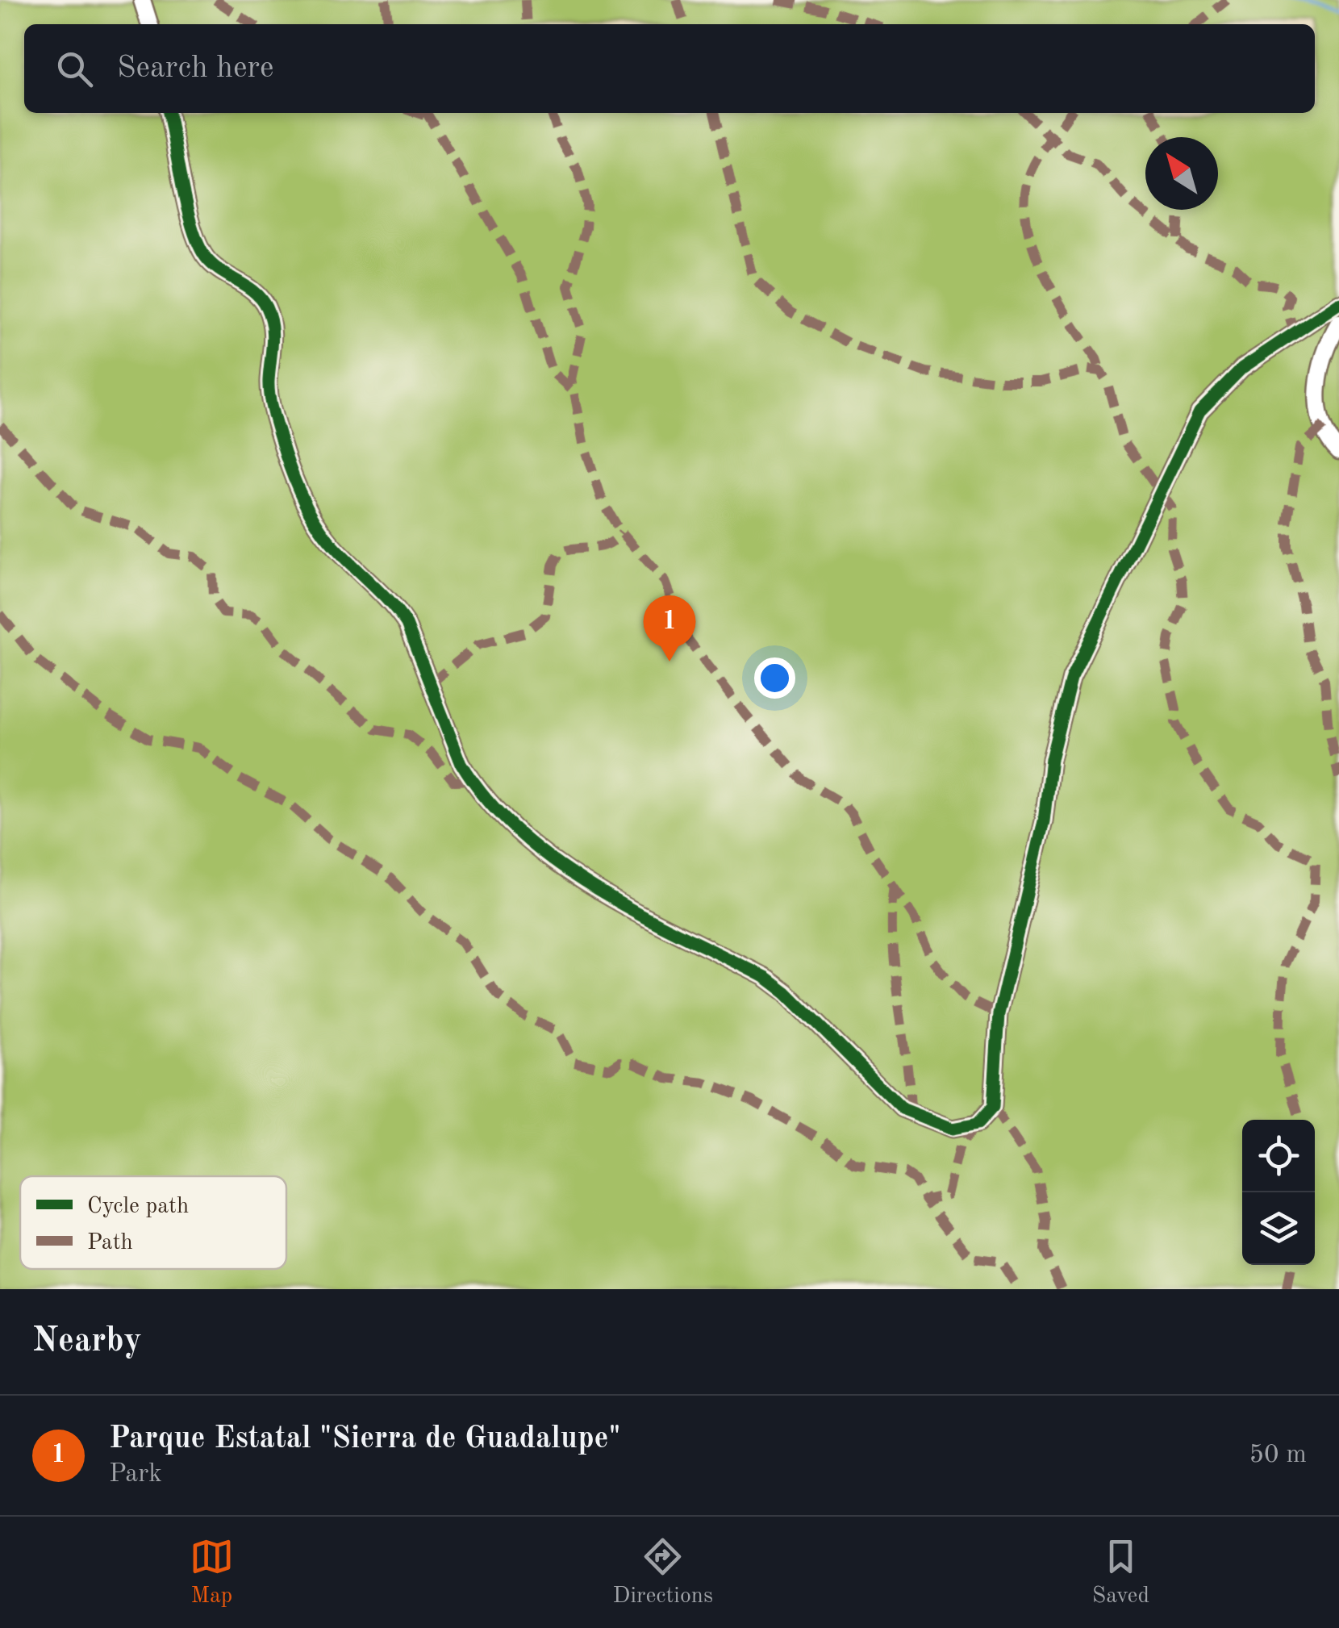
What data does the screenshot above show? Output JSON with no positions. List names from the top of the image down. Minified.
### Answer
{"legend":["Cycle path","Path"],"north":"top left","page":{"search":"Search here","pins":"1","heading":"Nearby","list":[{"mark":"1","name":"Parque Estatal \"Sierra de Guadalupe\"","note":"Park","value":"50 m"}],"nav":["Map","Directions","Saved"]}}
